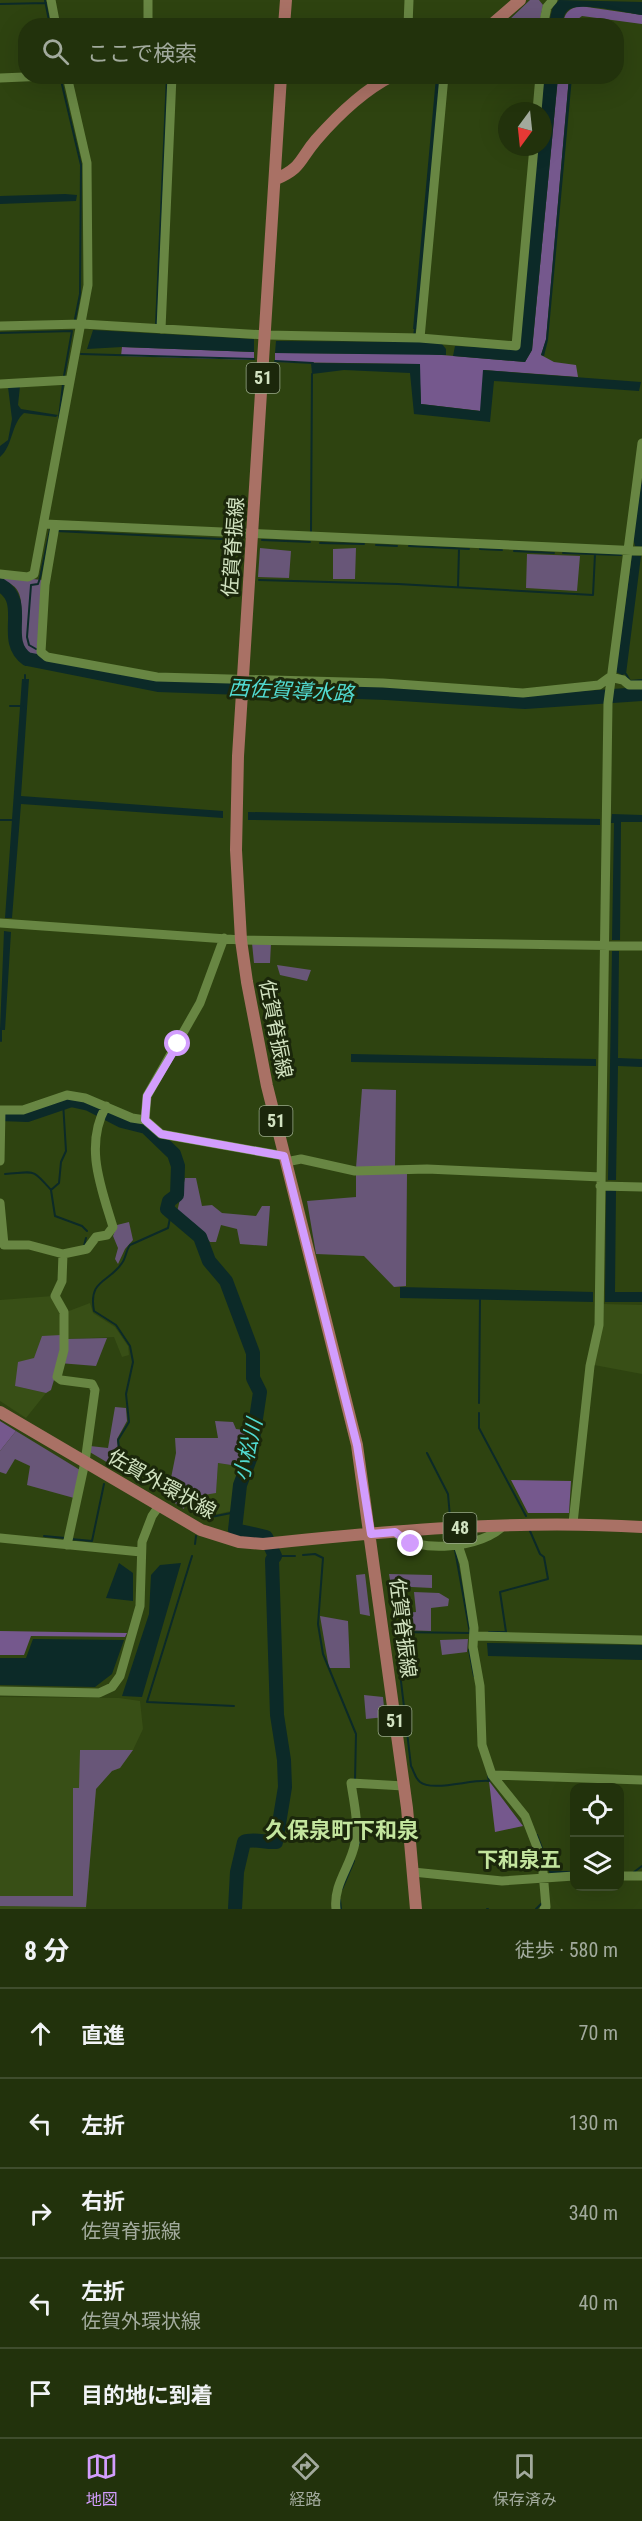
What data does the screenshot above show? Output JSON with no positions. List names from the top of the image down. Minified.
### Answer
{"streets":{"main road":["51","佐賀脊振線","佐賀外環状線","48"]},"crossings":[["佐賀脊振線","佐賀外環状線"]],"districts":["久保泉町下和泉","下和泉五"],"water":["西佐賀導水路","小松川"],"north":"bottom","page":{"search":"ここで検索","heading":["8 分","徒歩 · 580 m"],"list":[["直進","70 m"],["左折","130 m"],["右折","佐賀脊振線","340 m"],["左折","佐賀外環状線","40 m"],"目的地に到着"],"nav":["地図","経路","保存済み"]}}
